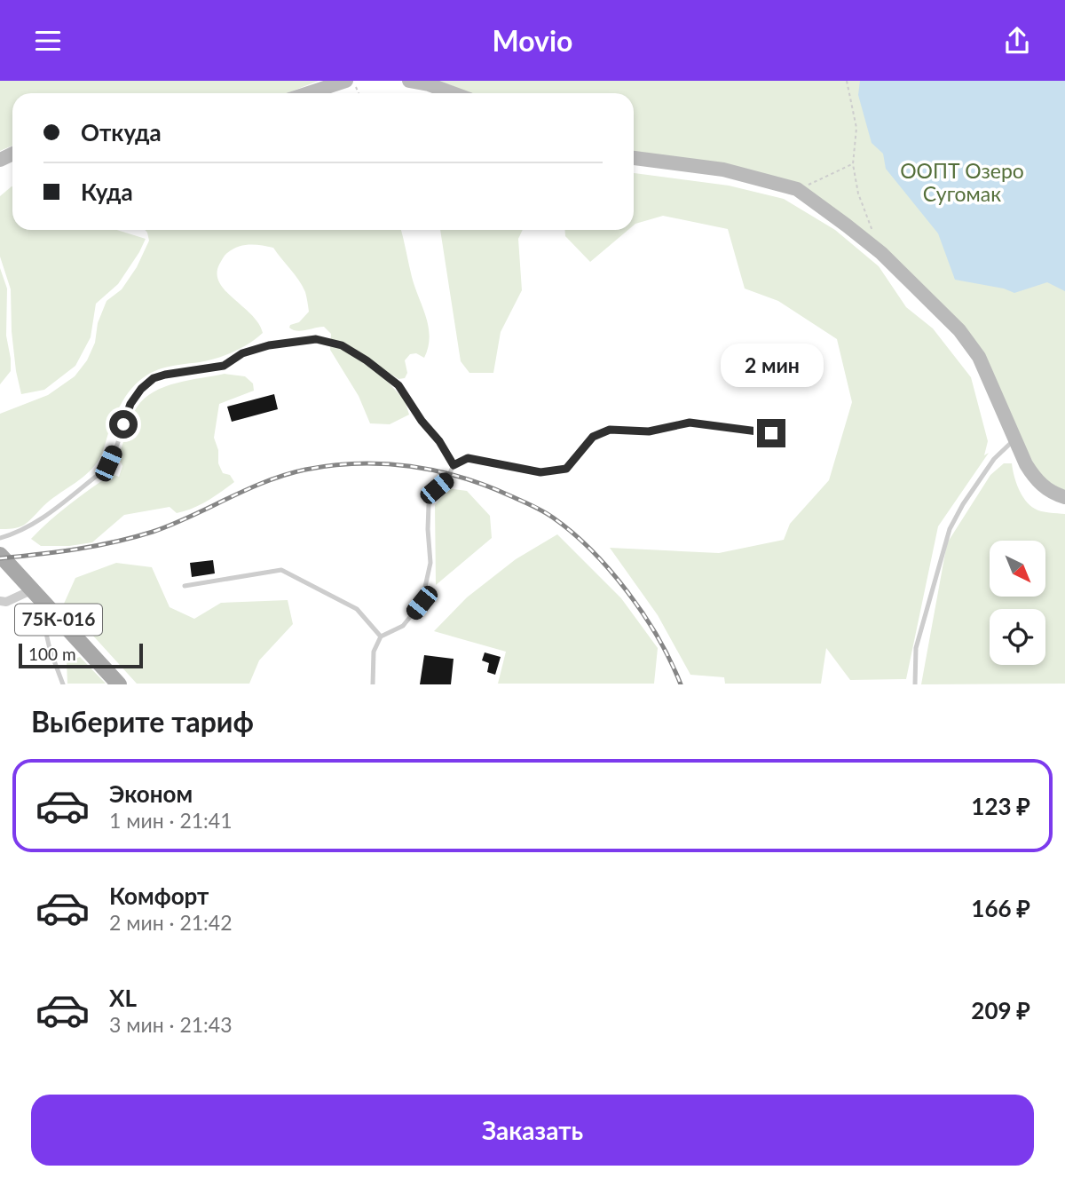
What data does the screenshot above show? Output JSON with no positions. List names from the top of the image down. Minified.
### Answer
{"streets":{"main road":["75К-016"]},"parks":["ООПТ Озеро Сугомак"],"scale_bar":"100 m","north":"bottom right","page":{"header":"Movio","banner":["Откуда","Куда"],"bubble":"2 мин","scale":"100 m","heading":"Выберите тариф","list":[{"name":"Эконом","note":"1 мин · 21:41","value":"123 ₽"},{"name":"Комфорт","note":"2 мин · 21:42","value":"166 ₽"},{"name":"XL","note":"3 мин · 21:43","value":"209 ₽"}],"buttons":"Заказать"}}
